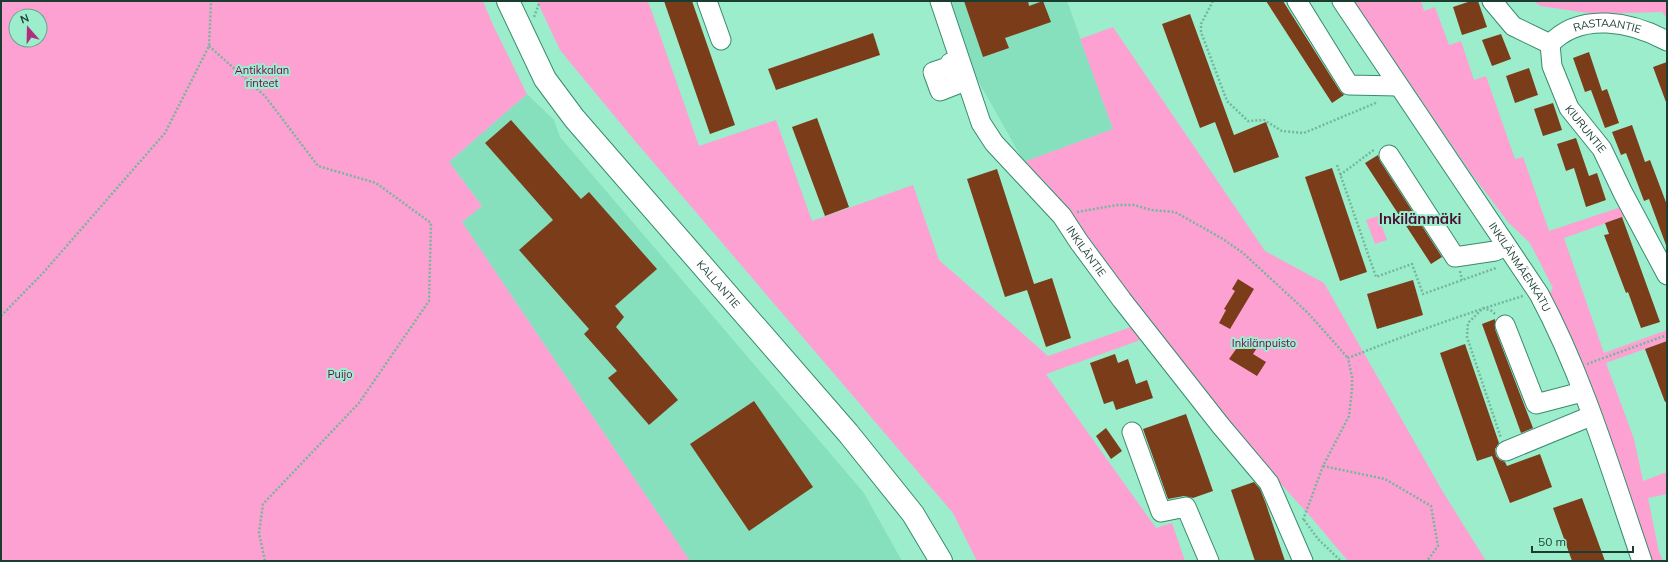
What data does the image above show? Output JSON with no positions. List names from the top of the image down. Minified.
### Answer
{"streets":{"main road":["KALLANTIE"],"street":["RASTAANTIE","KIURUNTIE","INKILÄNTIE","INKILÄNMÄENKATU"]},"crossings":[["RASTAANTIE","KIURUNTIE"]],"districts":["Inkilänmäki"],"parks":["Antikkalan rinteet","Inkilänpuisto","Puijo"],"scale_bar":"50 m","north":"top"}
